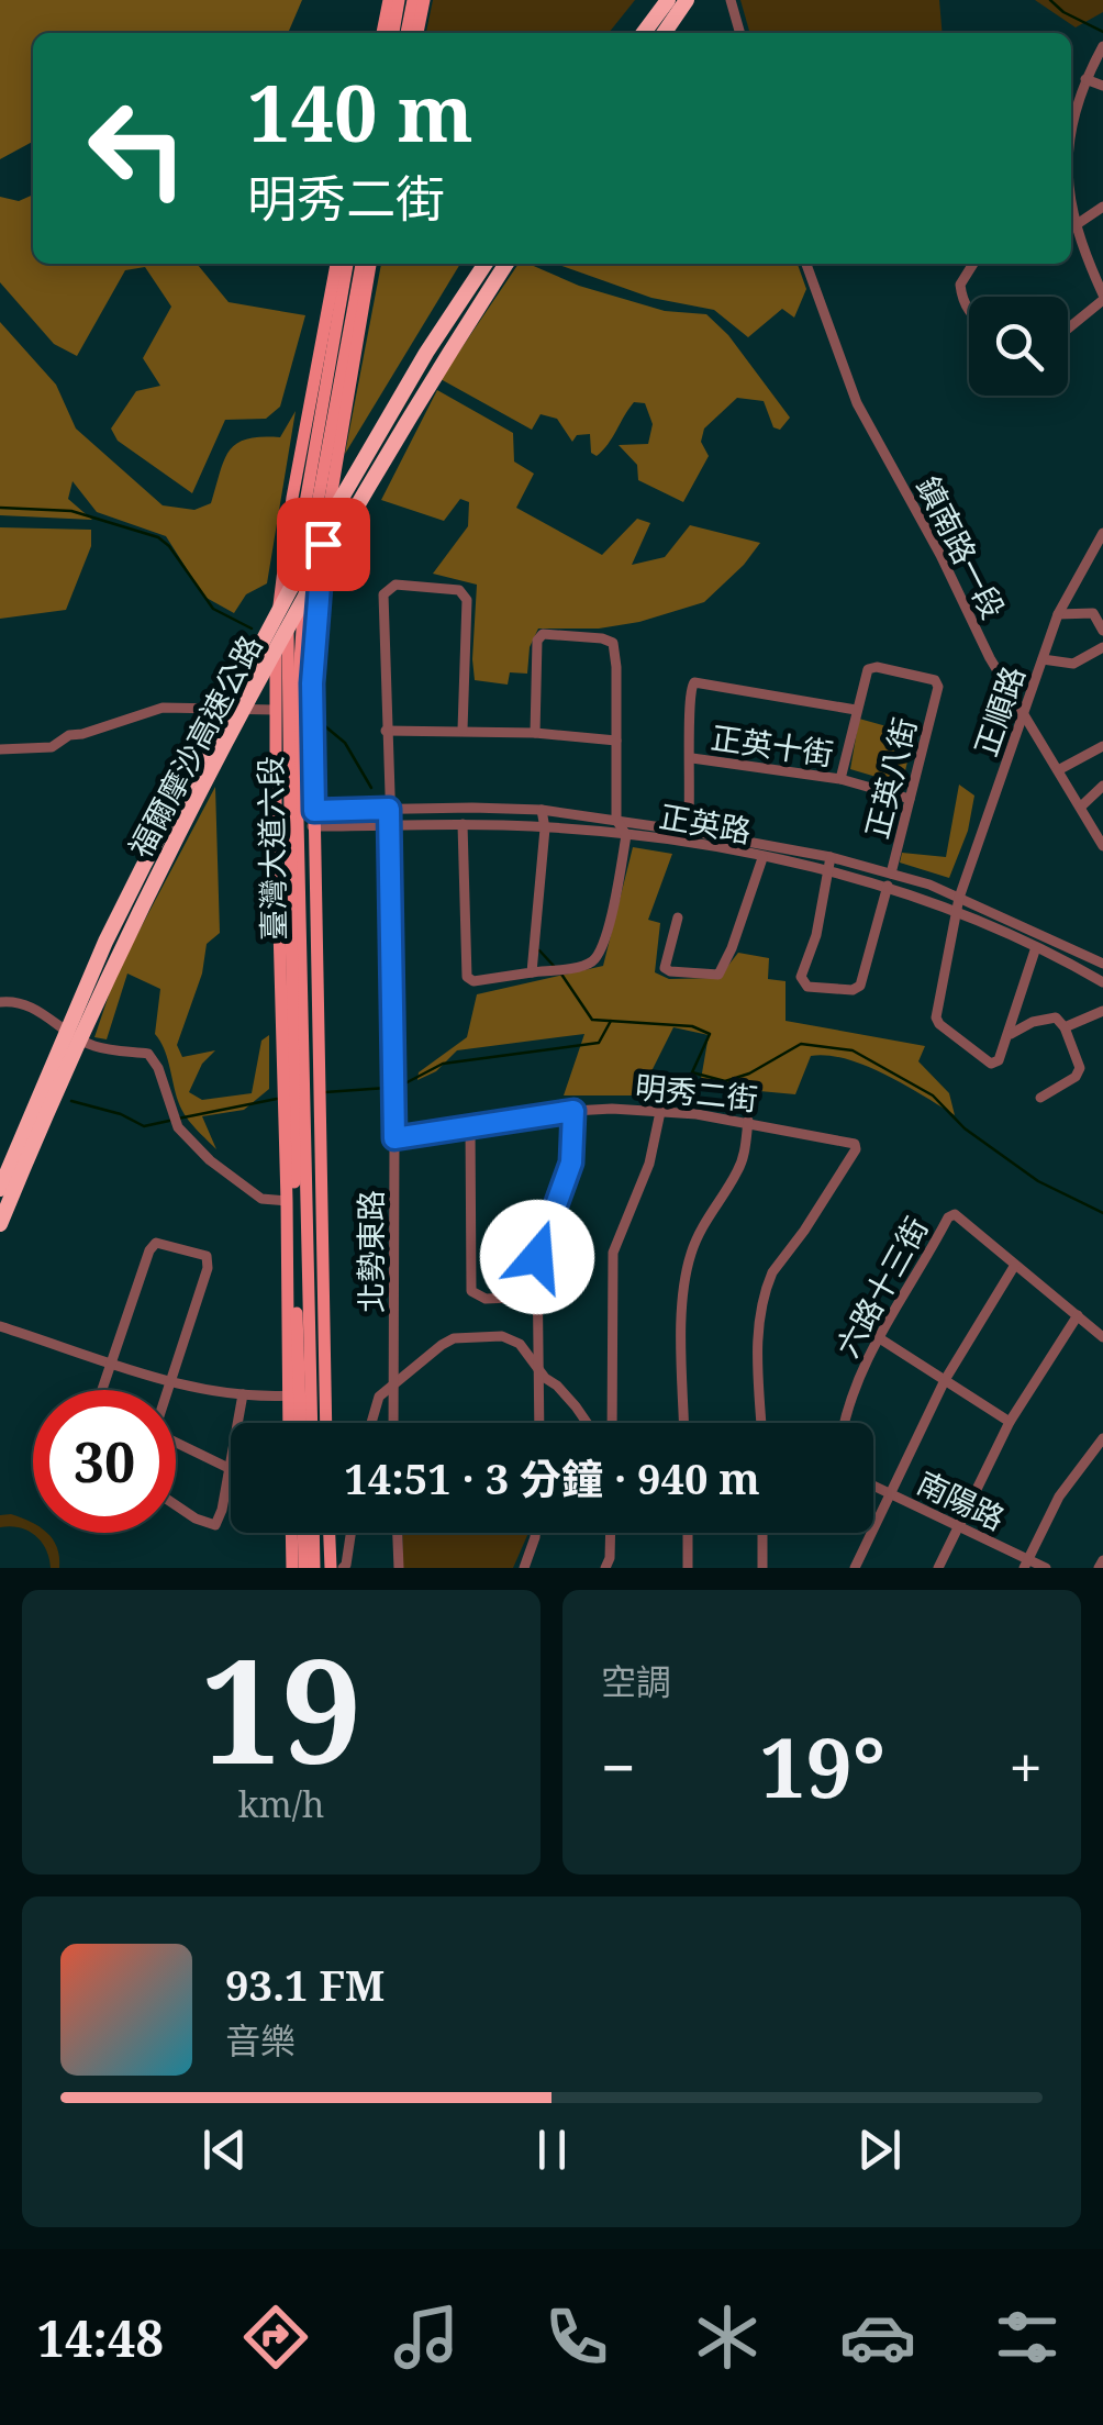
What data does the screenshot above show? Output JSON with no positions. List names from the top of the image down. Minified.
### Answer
{"streets":{"highway":["福爾摩沙高速公路"],"main road":["臺灣大道六段"],"street":["鎮南路一段","正順路","正英十街","正英八街","正英路","明秀二街","北勢東路","六路十三街","南陽路"]},"crossings":[["鎮南路一段","正順路"],["正順路","正英路"],["正英十街","正英八街"],["正英八街","正英路"],["正英路","臺灣大道六段"],["正英路","北勢東路"],["明秀二街","北勢東路"]],"page":{"turn":["140 m","明秀二街"],"limit":"30","trip":"14:51 · 3 分鐘 · 940 m","tile":[["19","km/h"],"空調"],"heat":["−","19°","+"],"song":["93.1 FM","音樂"],"tabs":"14:48"}}
